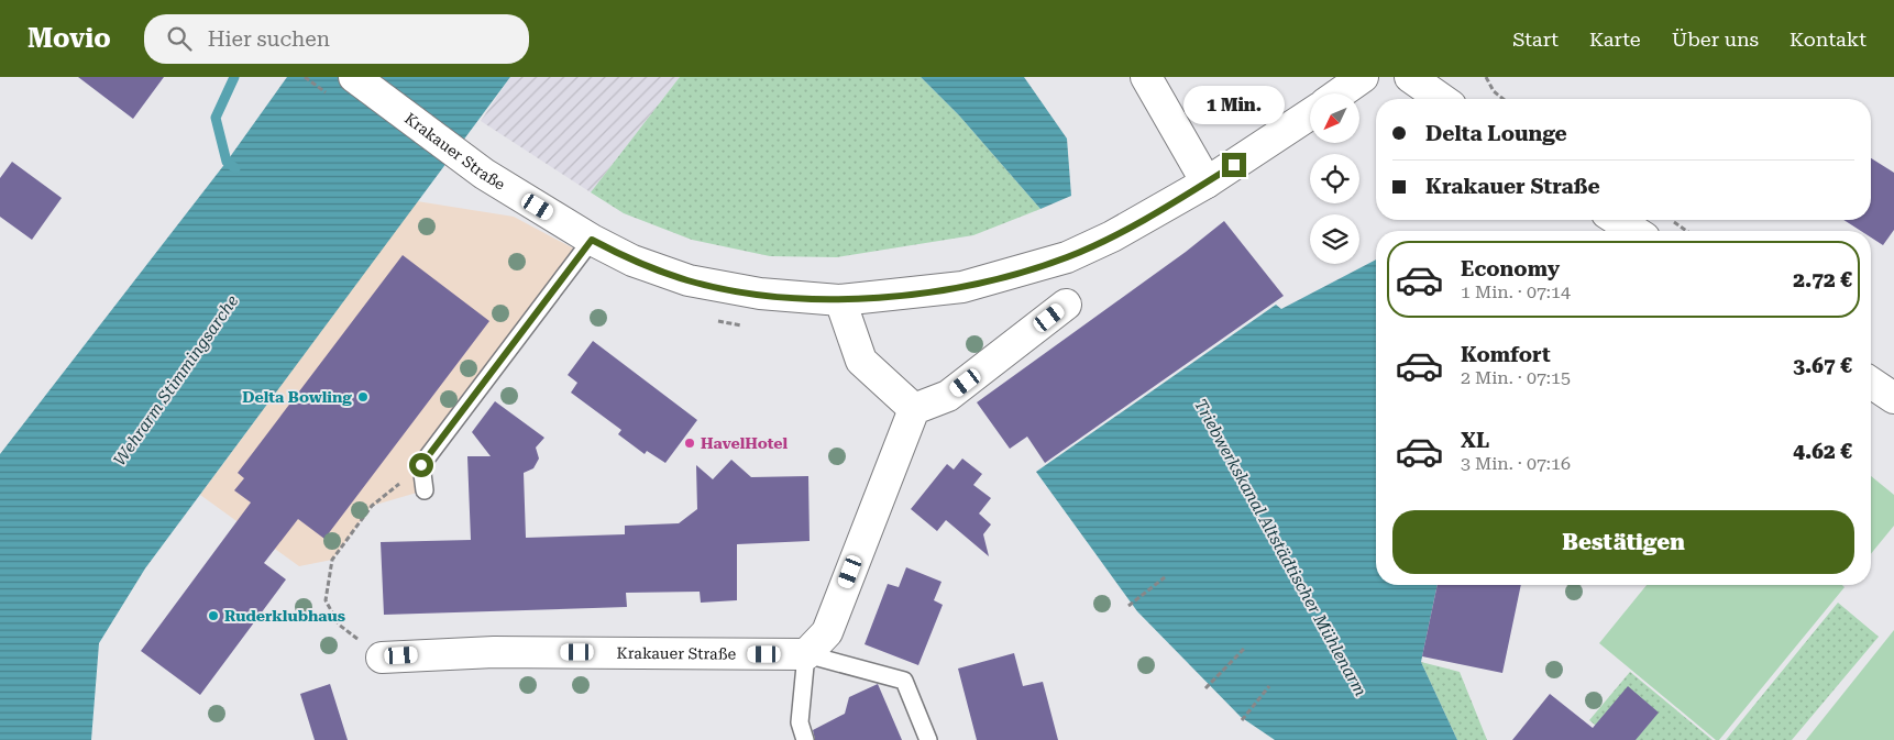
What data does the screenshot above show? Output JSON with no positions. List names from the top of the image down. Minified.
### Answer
{"streets":{"main road":["Krakauer Straße"]},"water":["Wehrarm Stimmingsarche","Triebwerkskanal Altstädtischer Mühlenarm"],"places":["Delta Bowling","HavelHotel","Ruderklubhaus"],"north":"bottom left","page":{"header":"Movio","search":"Hier suchen","nav":["Start","Karte","Über uns","Kontakt"],"bubble":"1 Min.","banner":["Delta Lounge","Krakauer Straße"],"list":[{"name":"Economy","note":"1 Min. · 07:14","value":"2.72 €"},{"name":"Komfort","note":"2 Min. · 07:15","value":"3.67 €"},{"name":"XL","note":"3 Min. · 07:16","value":"4.62 €"}],"buttons":"Bestätigen"}}
